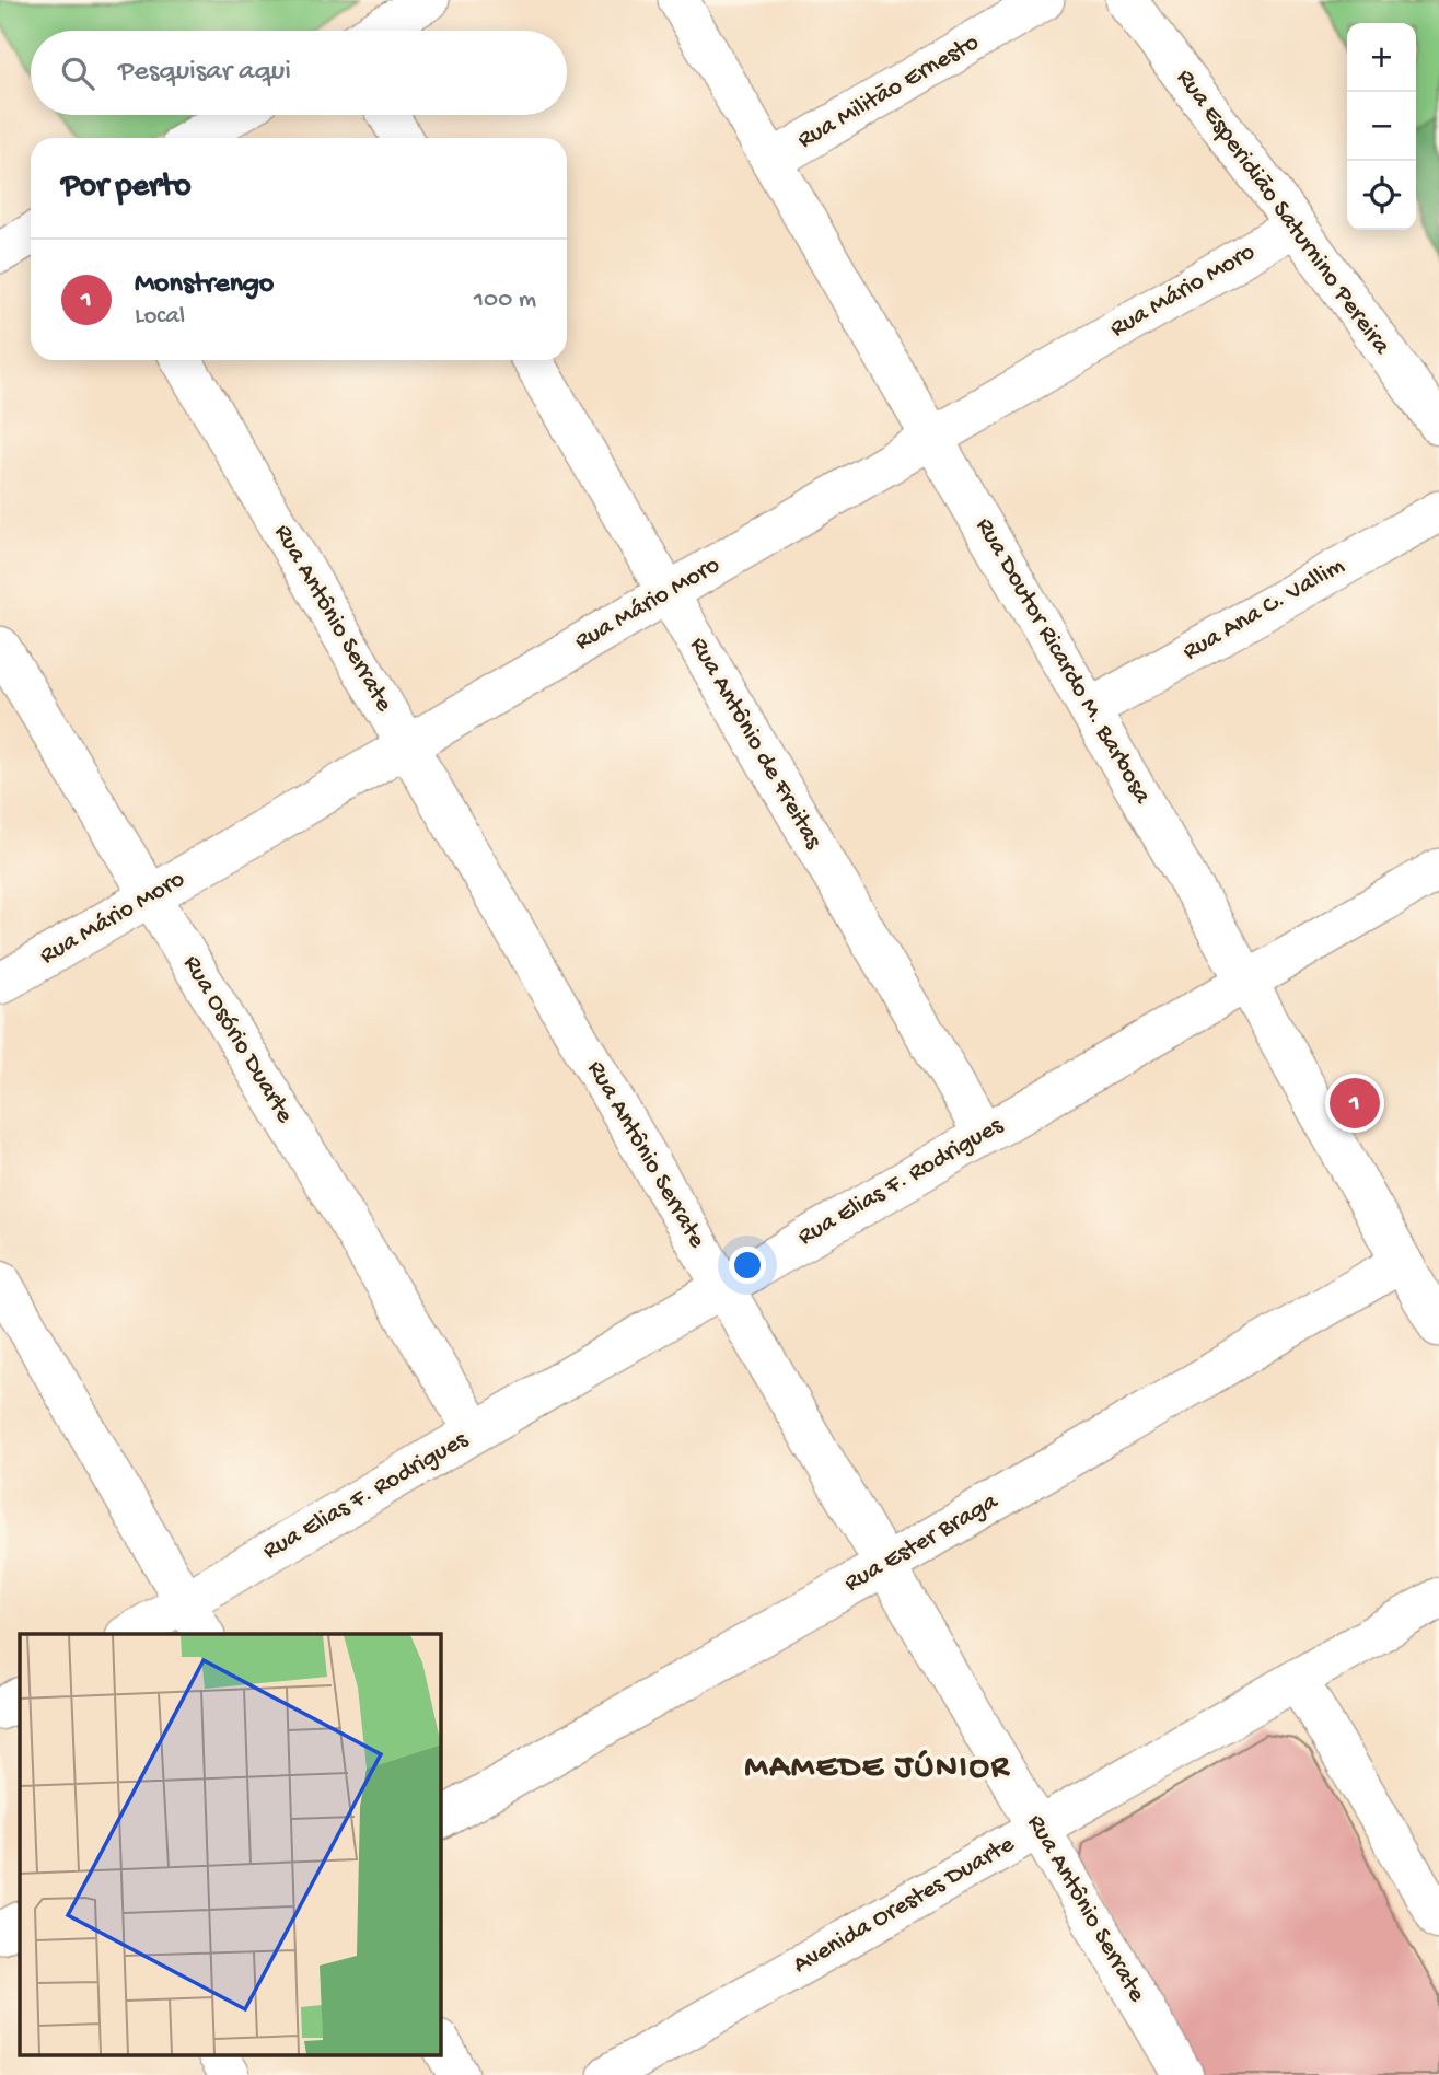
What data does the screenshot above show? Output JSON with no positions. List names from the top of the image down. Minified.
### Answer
{"streets":{"street":["Rua Militão Ernesto","Rua Esperidião Saturnino Pereira","Rua Mário Moro","Rua Ana C. Vallim","Rua Antônio Serrate","Rua Doutor Ricardo M. Barbosa","Rua Antônio de Freitas","Rua Osório Duarte","Rua Elias F. Rodrigues","Rua Ester Braga","Avenida Orestes Duarte"]},"crossings":[["Rua Militão Ernesto","Rua Doutor Ricardo M. Barbosa"],["Rua Esperidião Saturnino Pereira","Rua Mário Moro"],["Rua Mário Moro","Rua Antônio Serrate"],["Rua Mário Moro","Rua Doutor Ricardo M. Barbosa"],["Rua Mário Moro","Rua Antônio de Freitas"],["Rua Mário Moro","Rua Osório Duarte"],["Rua Ana C. Vallim","Rua Doutor Ricardo M. Barbosa"],["Rua Antônio Serrate","Rua Elias F. Rodrigues"],["Rua Antônio Serrate","Rua Ester Braga"],["Rua Antônio Serrate","Avenida Orestes Duarte"],["Rua Doutor Ricardo M. Barbosa","Rua Elias F. Rodrigues"],["Rua Doutor Ricardo M. Barbosa","Rua Ester Braga"],["Rua Antônio de Freitas","Rua Elias F. Rodrigues"],["Rua Osório Duarte","Rua Elias F. Rodrigues"]],"districts":["MAMEDE JÚNIOR"],"page":{"map_buttons":["+","−"],"search":"Pesquisar aqui","heading":"Por perto","list":[{"mark":"1","name":"Monstrengo","note":"Local","value":"100 m"}],"pins":"1"}}
